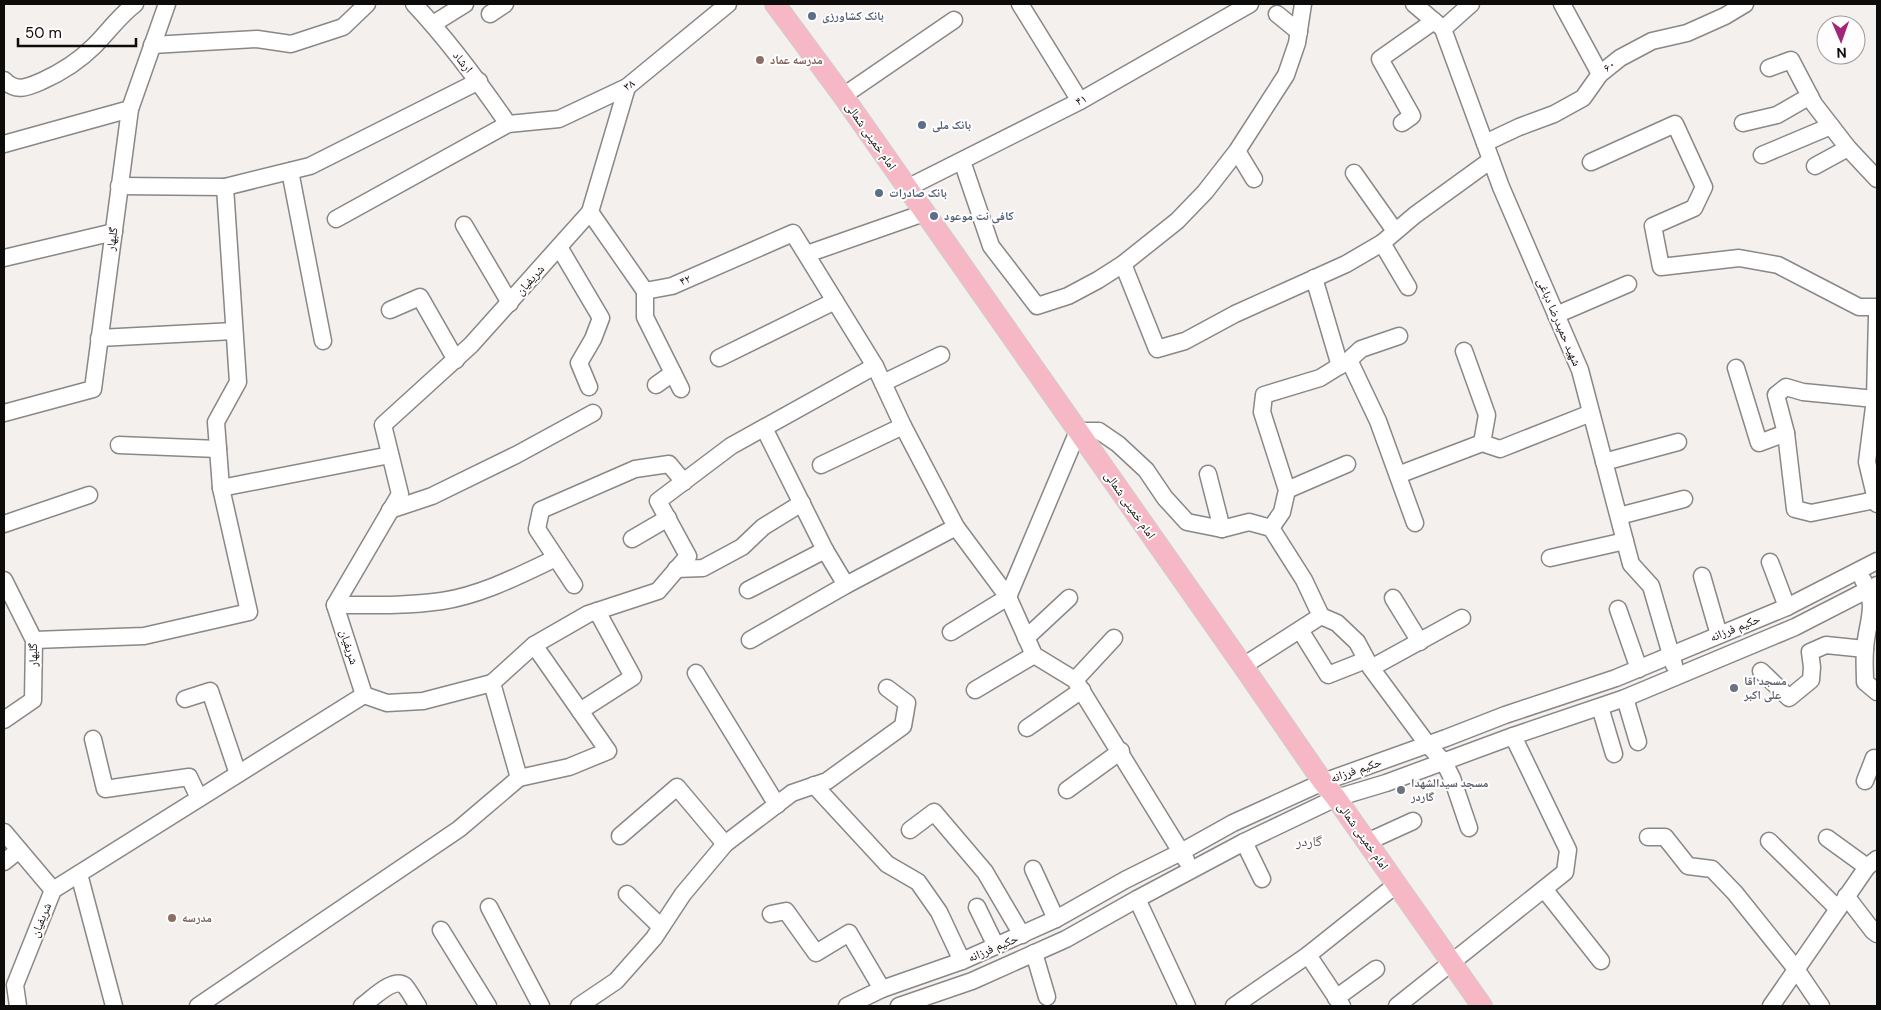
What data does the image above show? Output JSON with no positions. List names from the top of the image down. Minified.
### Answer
{"streets":{"main road":["امام خمینی شمالی"],"street":["ارشاد","۶۰","۳۸","۴۱","گلبهار","شریفیان","۴۲","شهید حمیدرضا دباغی","حکیم فرزانه"]},"crossings":[["ارشاد","۳۸"],["۶۰","شهید حمیدرضا دباغی"],["۴۱","امام خمینی شمالی"],["امام خمینی شمالی","حکیم فرزانه"],["شهید حمیدرضا دباغی","حکیم فرزانه"]],"districts":["گاردر"],"places":["بانک کشاورزی","مدرسه عماد","بانک ملی","بانک صادرات","کافی نت موعود","مسجد اقا علی اکبر","مسجد سیدالشهدا گاردر","مدرسه"],"scale_bar":"50 m","north":"bottom"}
